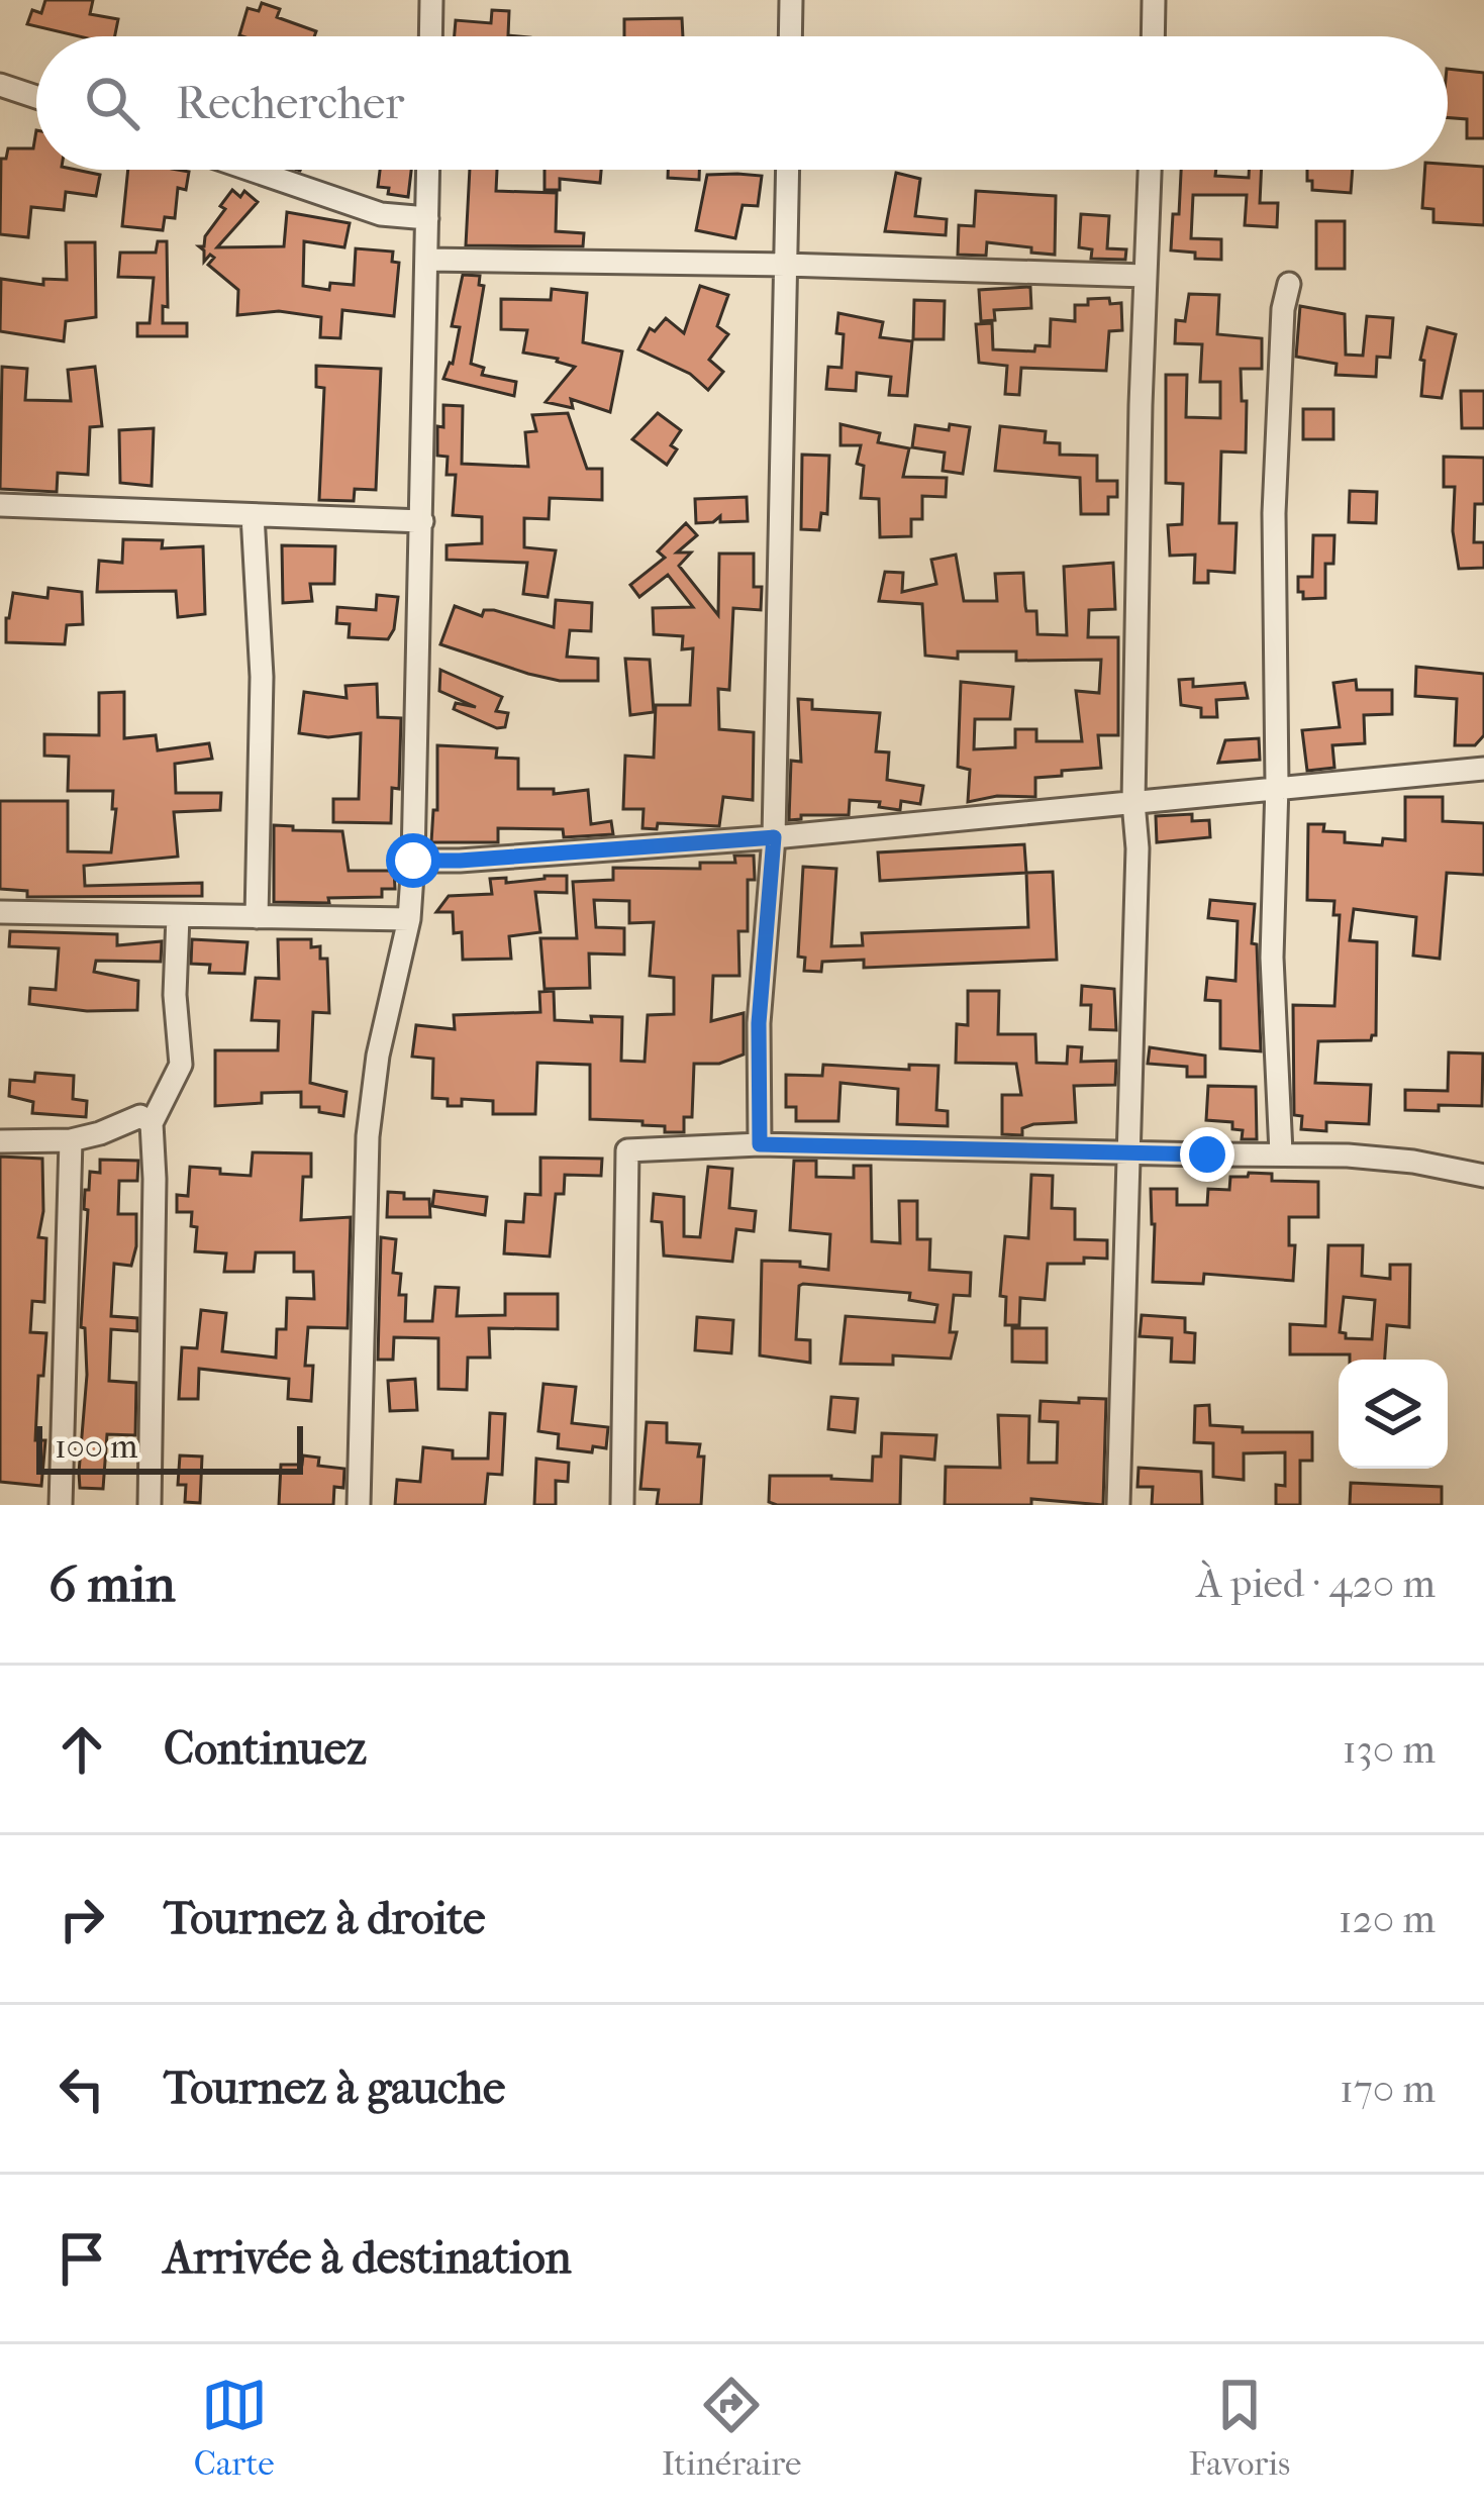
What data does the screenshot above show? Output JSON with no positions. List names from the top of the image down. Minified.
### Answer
{"scale_bar":"100 m","page":{"search":"Rechercher","scale":"100 m","heading":["6 min","À pied · 420 m"],"list":[["Continuez","130 m"],["Tournez à droite","120 m"],["Tournez à gauche","170 m"],"Arrivée à destination"],"nav":["Carte","Itinéraire","Favoris"]}}
